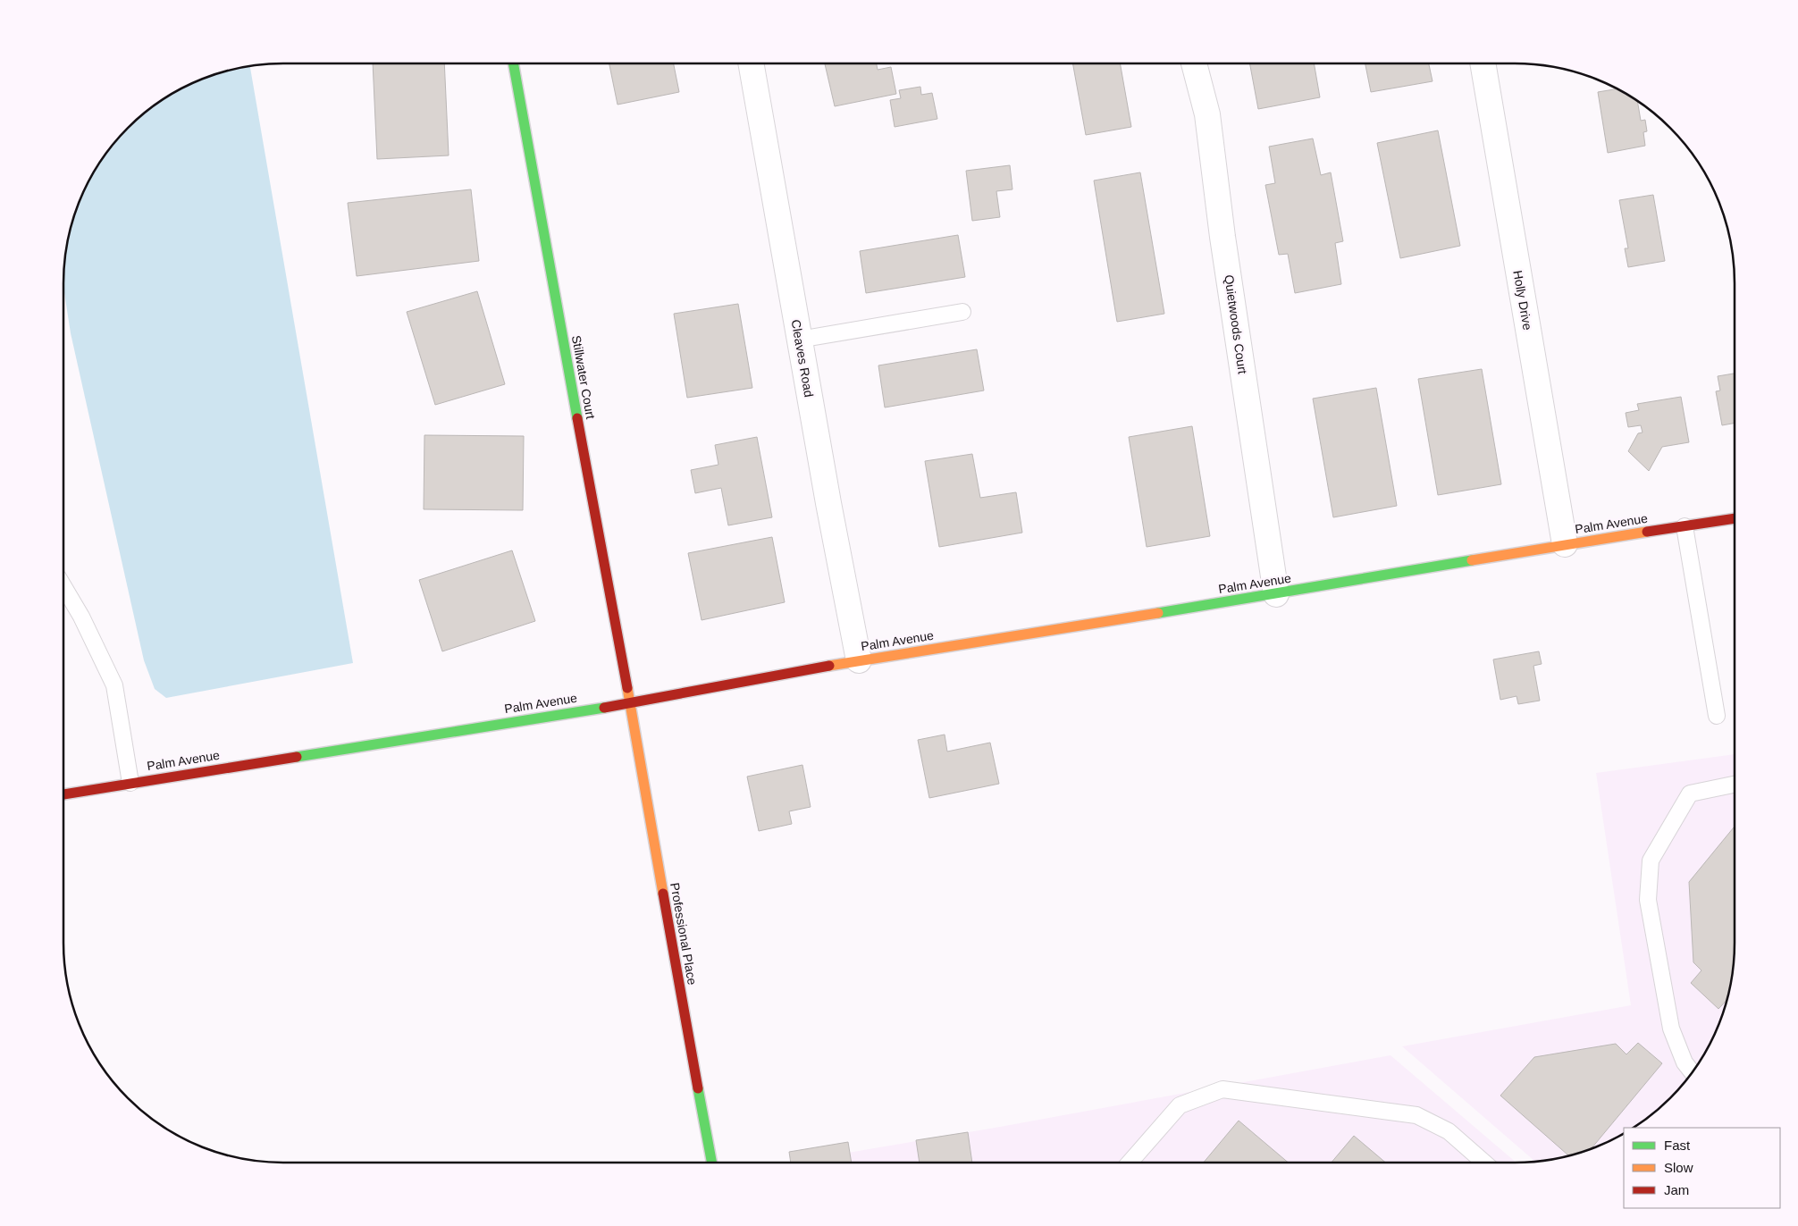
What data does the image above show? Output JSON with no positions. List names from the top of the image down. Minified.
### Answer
{"streets":{"street":["Holly Drive","Quietwoods Court","Cleaves Road","Stillwater Court","Palm Avenue","Professional Place"]},"crossings":[["Holly Drive","Palm Avenue"],["Quietwoods Court","Palm Avenue"],["Cleaves Road","Palm Avenue"],["Stillwater Court","Palm Avenue"],["Stillwater Court","Professional Place"],["Palm Avenue","Professional Place"]],"legend":["Fast","Slow","Jam"]}
